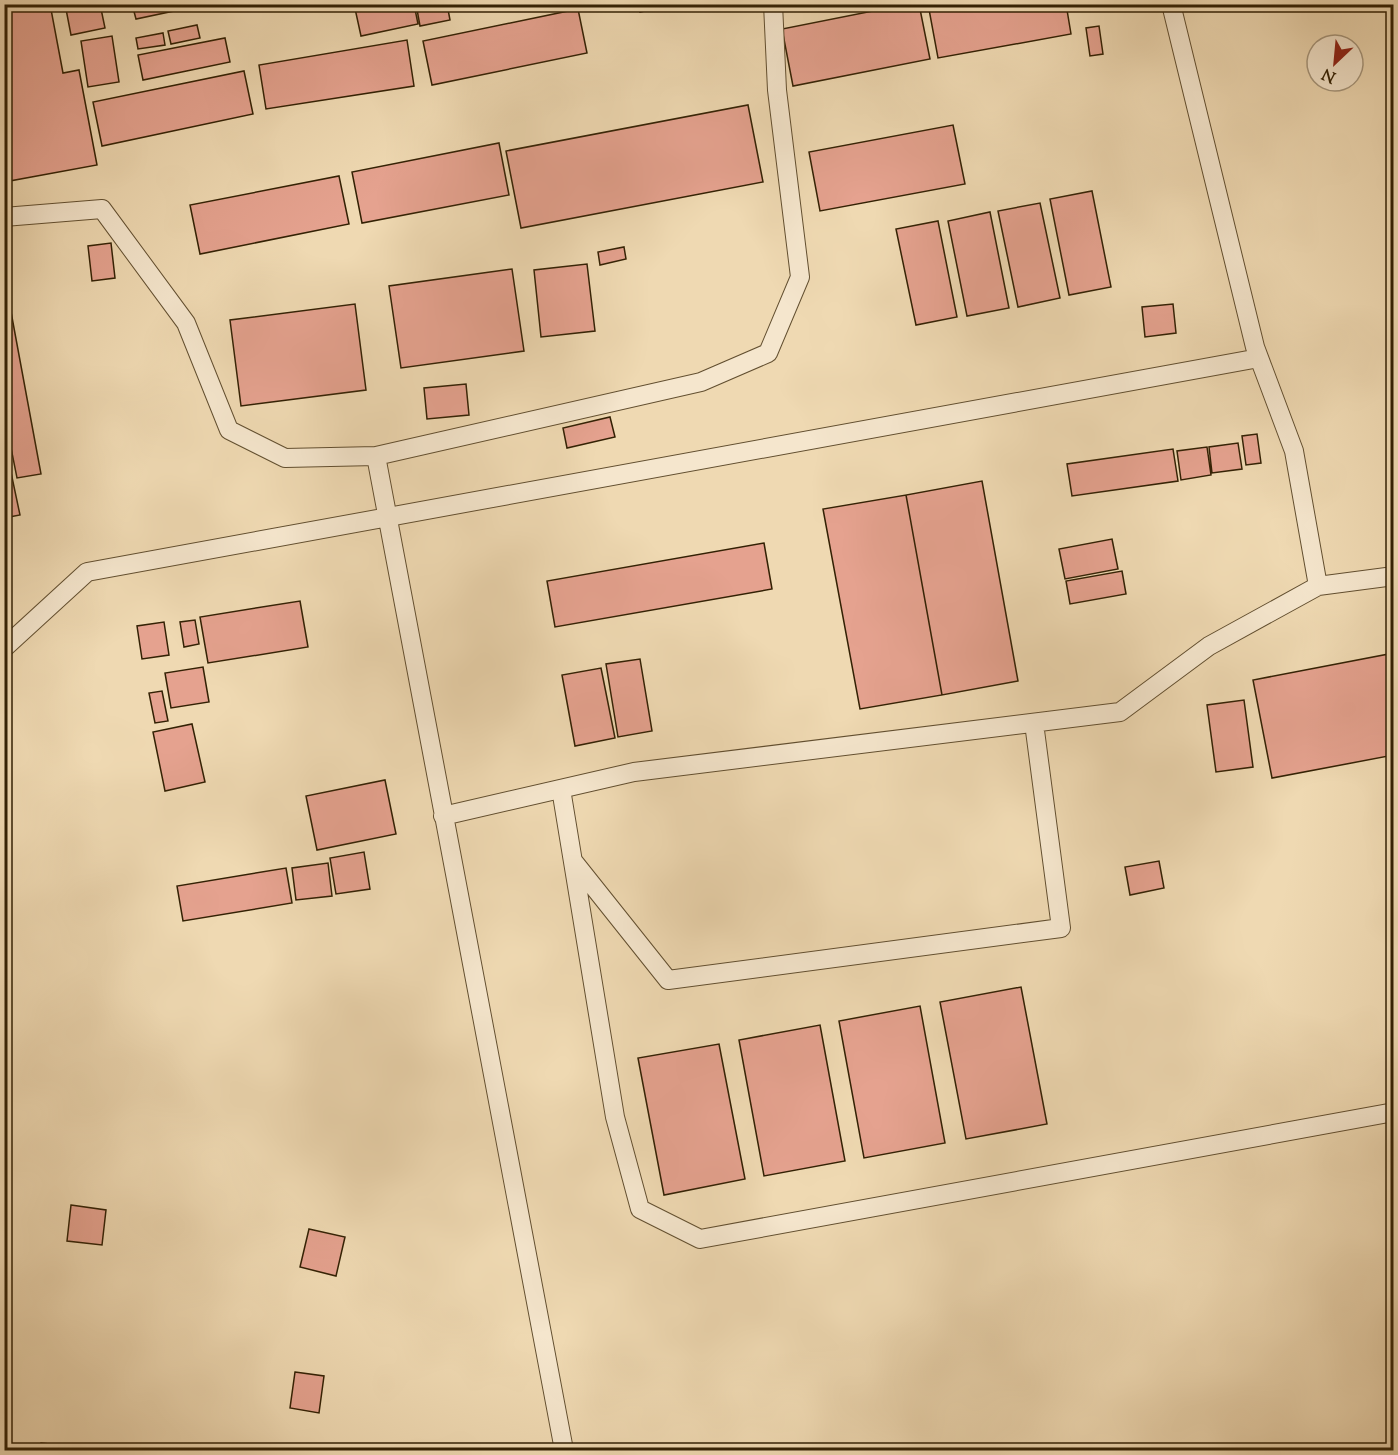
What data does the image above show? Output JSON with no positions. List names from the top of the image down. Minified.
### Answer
{"north":"bottom left"}
